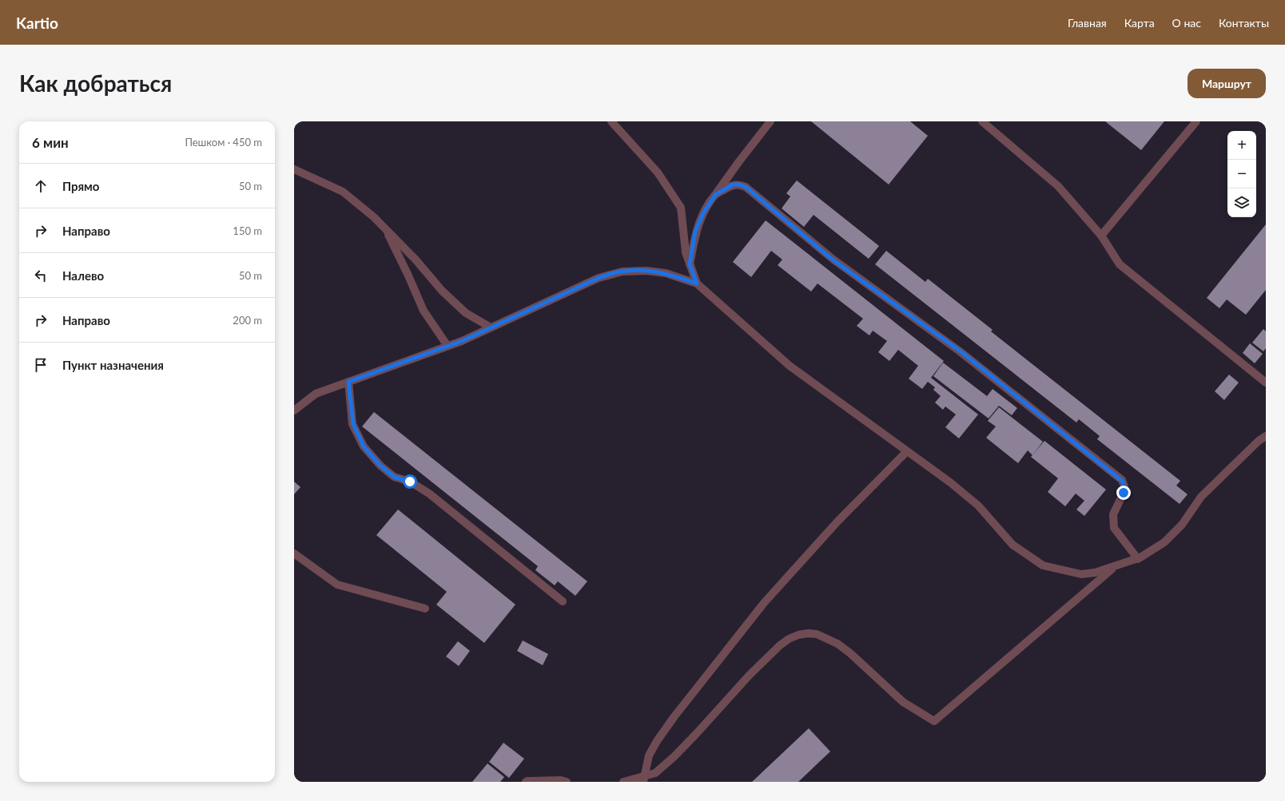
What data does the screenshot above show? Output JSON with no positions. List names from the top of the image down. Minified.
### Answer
{"page":{"header":"Kartio","nav":["Главная","Карта","О нас","Контакты"],"buttons":"Маршрут","title":"Как добраться","heading":["6 мин","Пешком · 450 m"],"map_buttons":["+","−"],"list":[["Прямо","50 m"],["Направо","150 m"],["Налево","50 m"],["Направо","200 m"],"Пункт назначения"]}}
